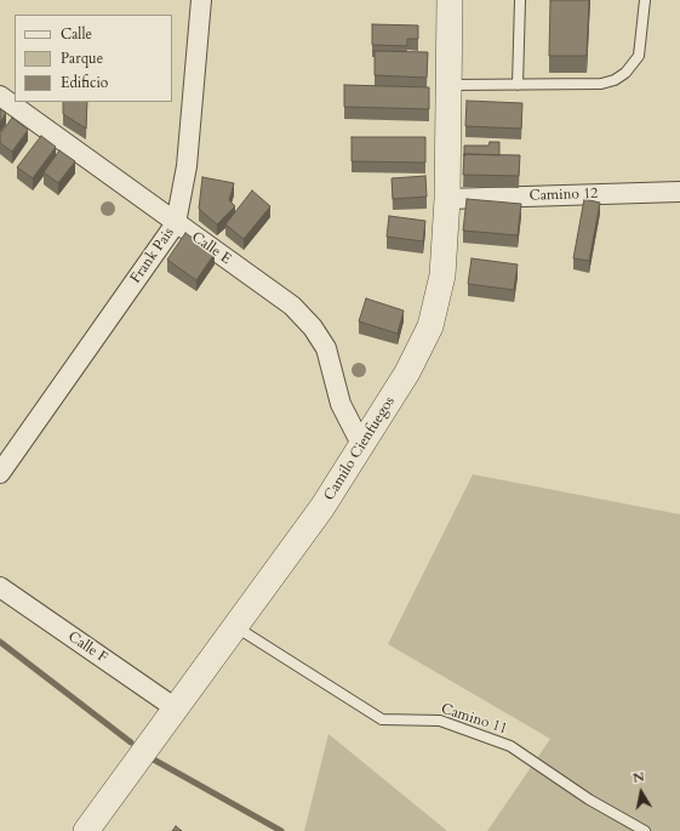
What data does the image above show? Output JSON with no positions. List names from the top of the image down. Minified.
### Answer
{"streets":{"street":["Camino 12","Calle E","Frank Pais","Camilo Cienfuegos","Calle F"],"lane":["Camino 11"]},"crossings":[["Camino 12","Camilo Cienfuegos"],["Calle E","Frank Pais"],["Calle E","Camilo Cienfuegos"],["Camilo Cienfuegos","Calle F"],["Camilo Cienfuegos","Camino 11"]],"legend":["Calle","Parque","Edificio"],"north":"top"}
